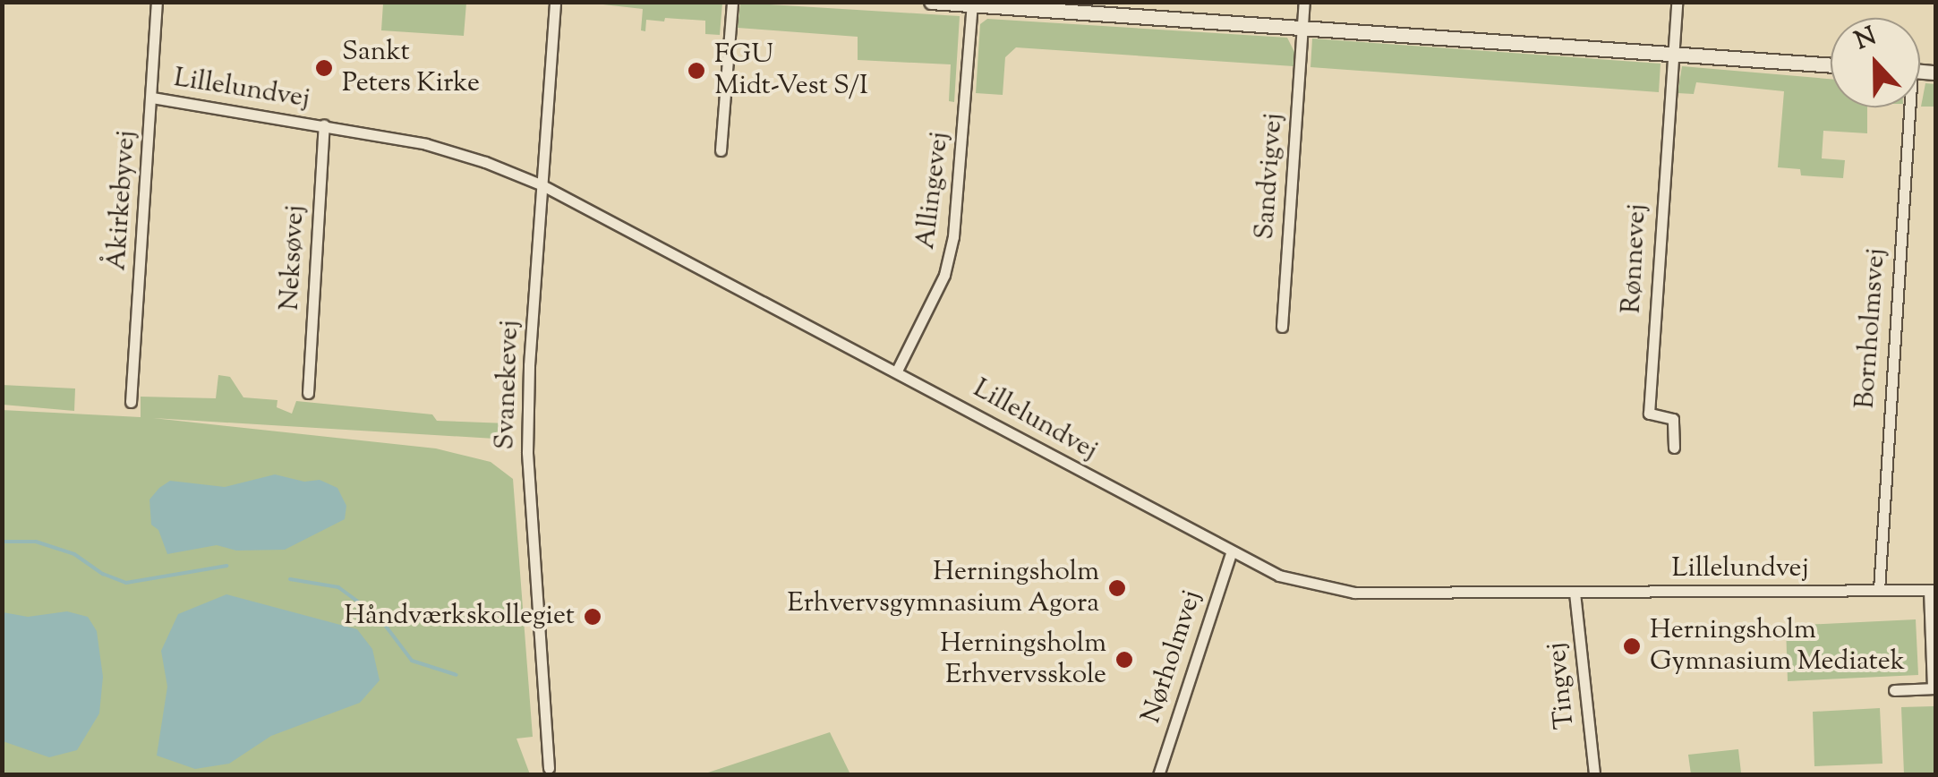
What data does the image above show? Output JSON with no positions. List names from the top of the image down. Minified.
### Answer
{"streets":{"street":["Lillelundvej","Sandvigvej","Allingevej","Åkirkebyvej","Neksøvej","Rønnevej","Bornholmsvej","Svanekevej","Nørholmvej","Tingvej"]},"crossings":[["Lillelundvej","Allingevej"],["Lillelundvej","Åkirkebyvej"],["Lillelundvej","Neksøvej"],["Lillelundvej","Bornholmsvej"],["Lillelundvej","Svanekevej"],["Lillelundvej","Nørholmvej"],["Lillelundvej","Tingvej"]],"places":["Sankt Peters Kirke","FGU Midt-Vest S/I","Herningsholm Erhvervsgymnasium Agora","Håndværkskollegiet","Herningsholm Gymnasium Mediatek","Herningsholm Erhvervsskole"],"north":"top"}
